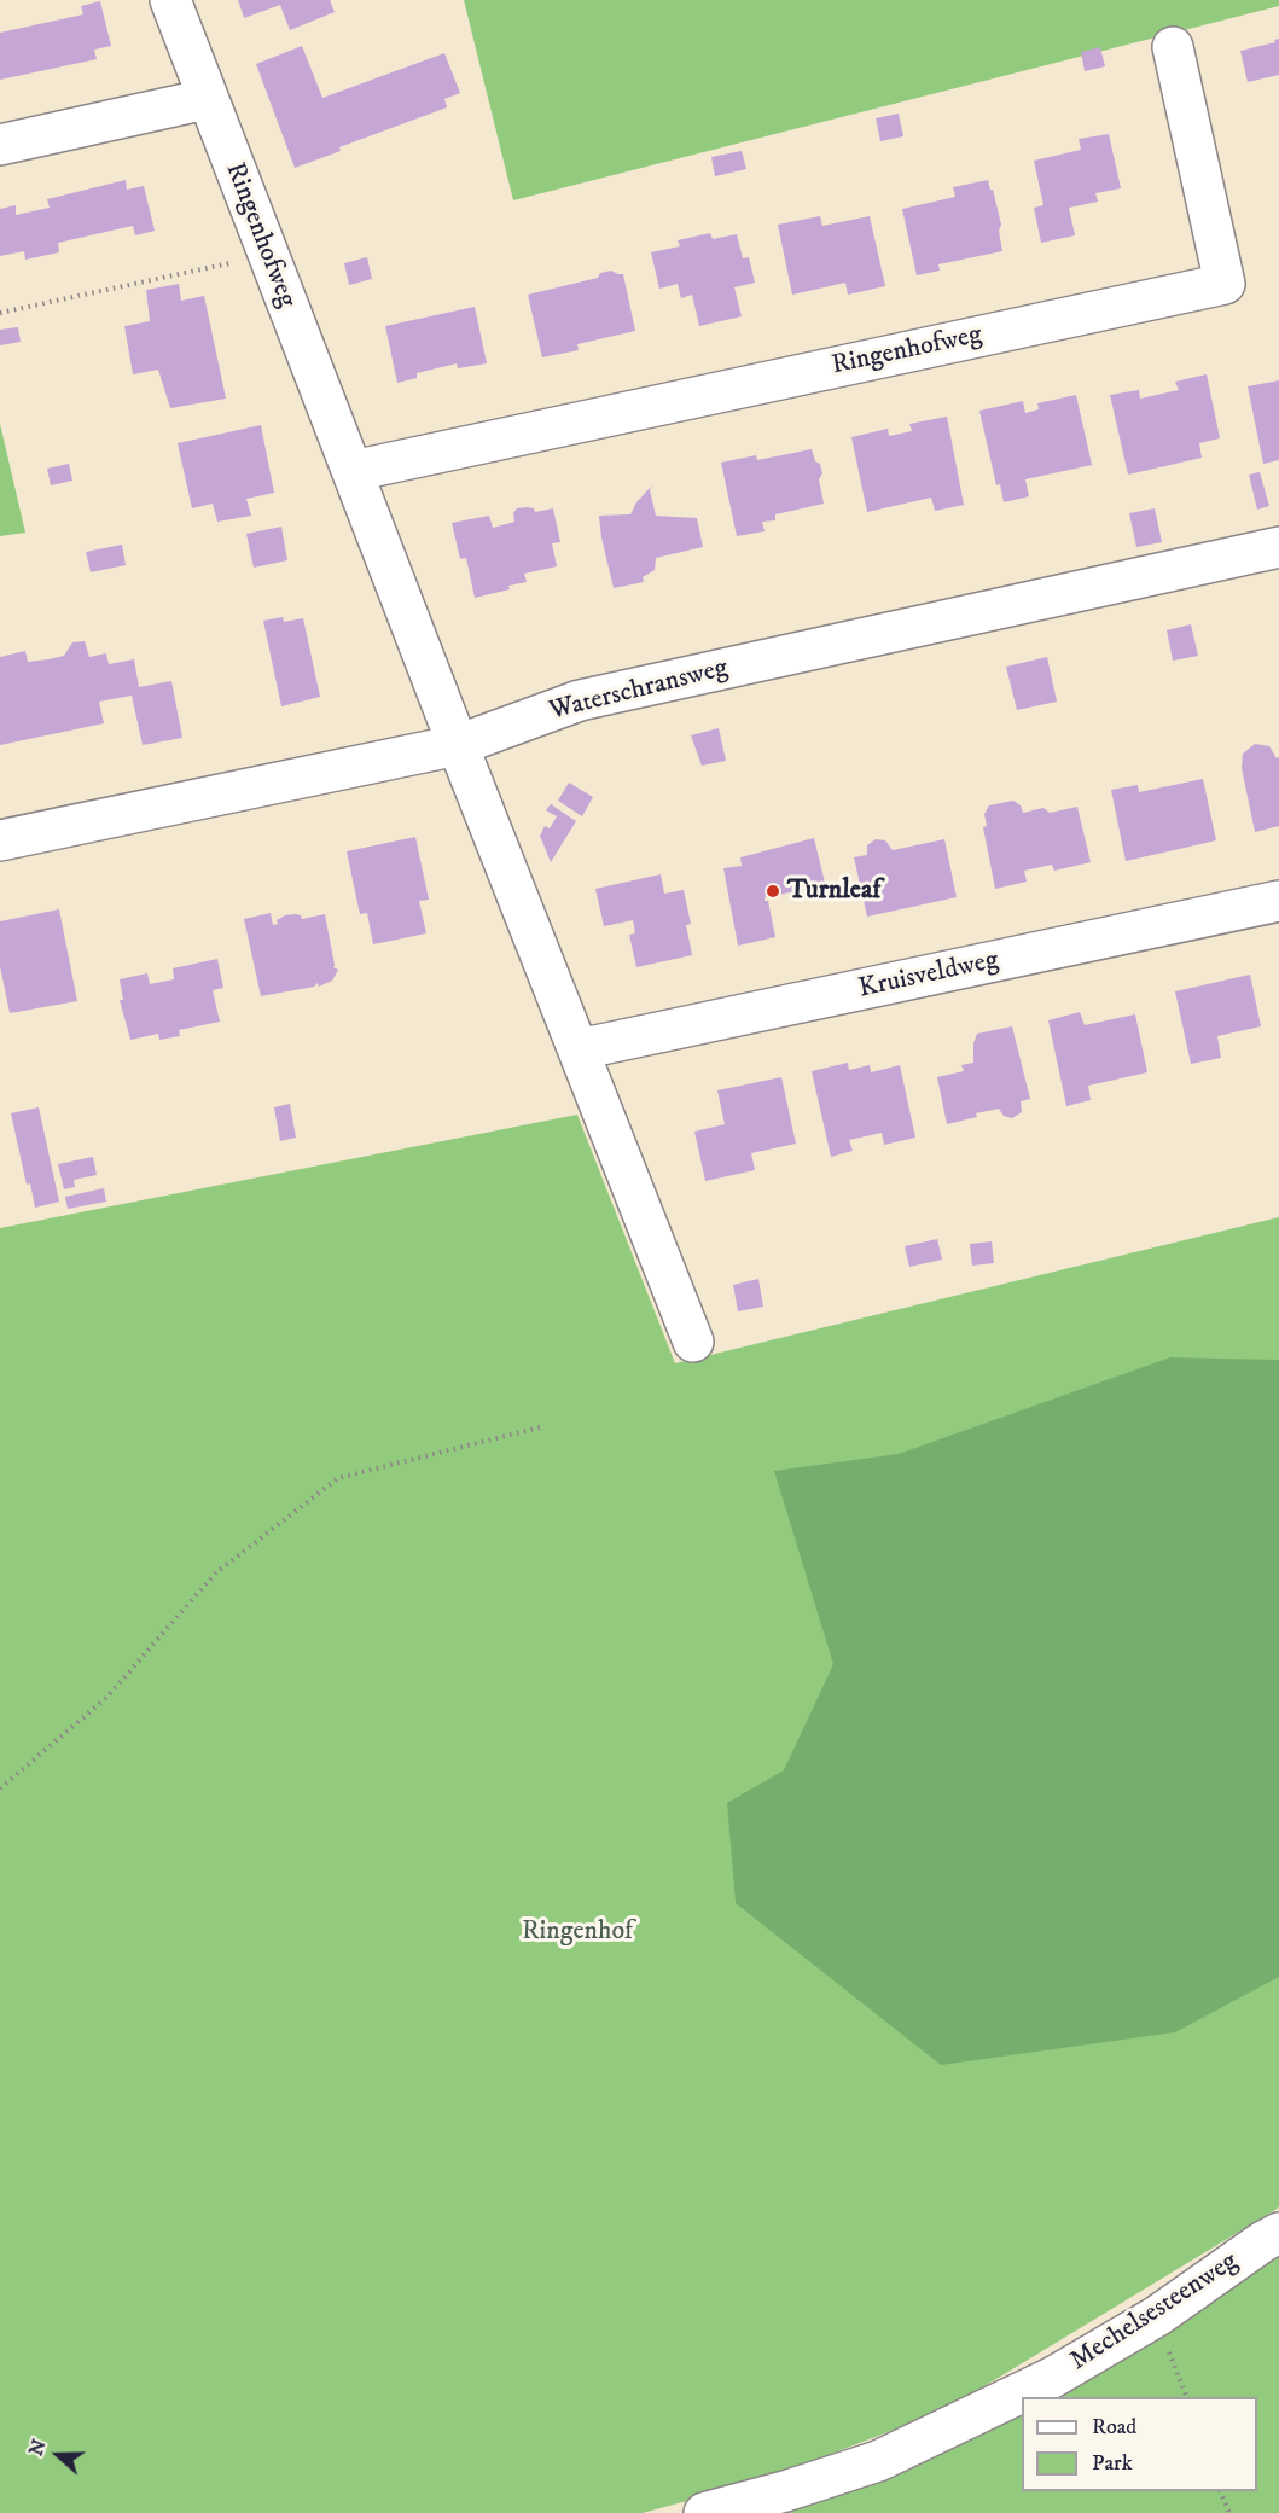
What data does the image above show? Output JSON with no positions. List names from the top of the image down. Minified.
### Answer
{"streets":{"street":["Ringenhofweg","Waterschransweg","Kruisveldweg","Mechelsesteenweg"]},"crossings":[["Ringenhofweg","Waterschransweg"]],"parks":["Ringenhof"],"places":["Turnleaf"],"legend":["Road","Park"],"north":"left"}
